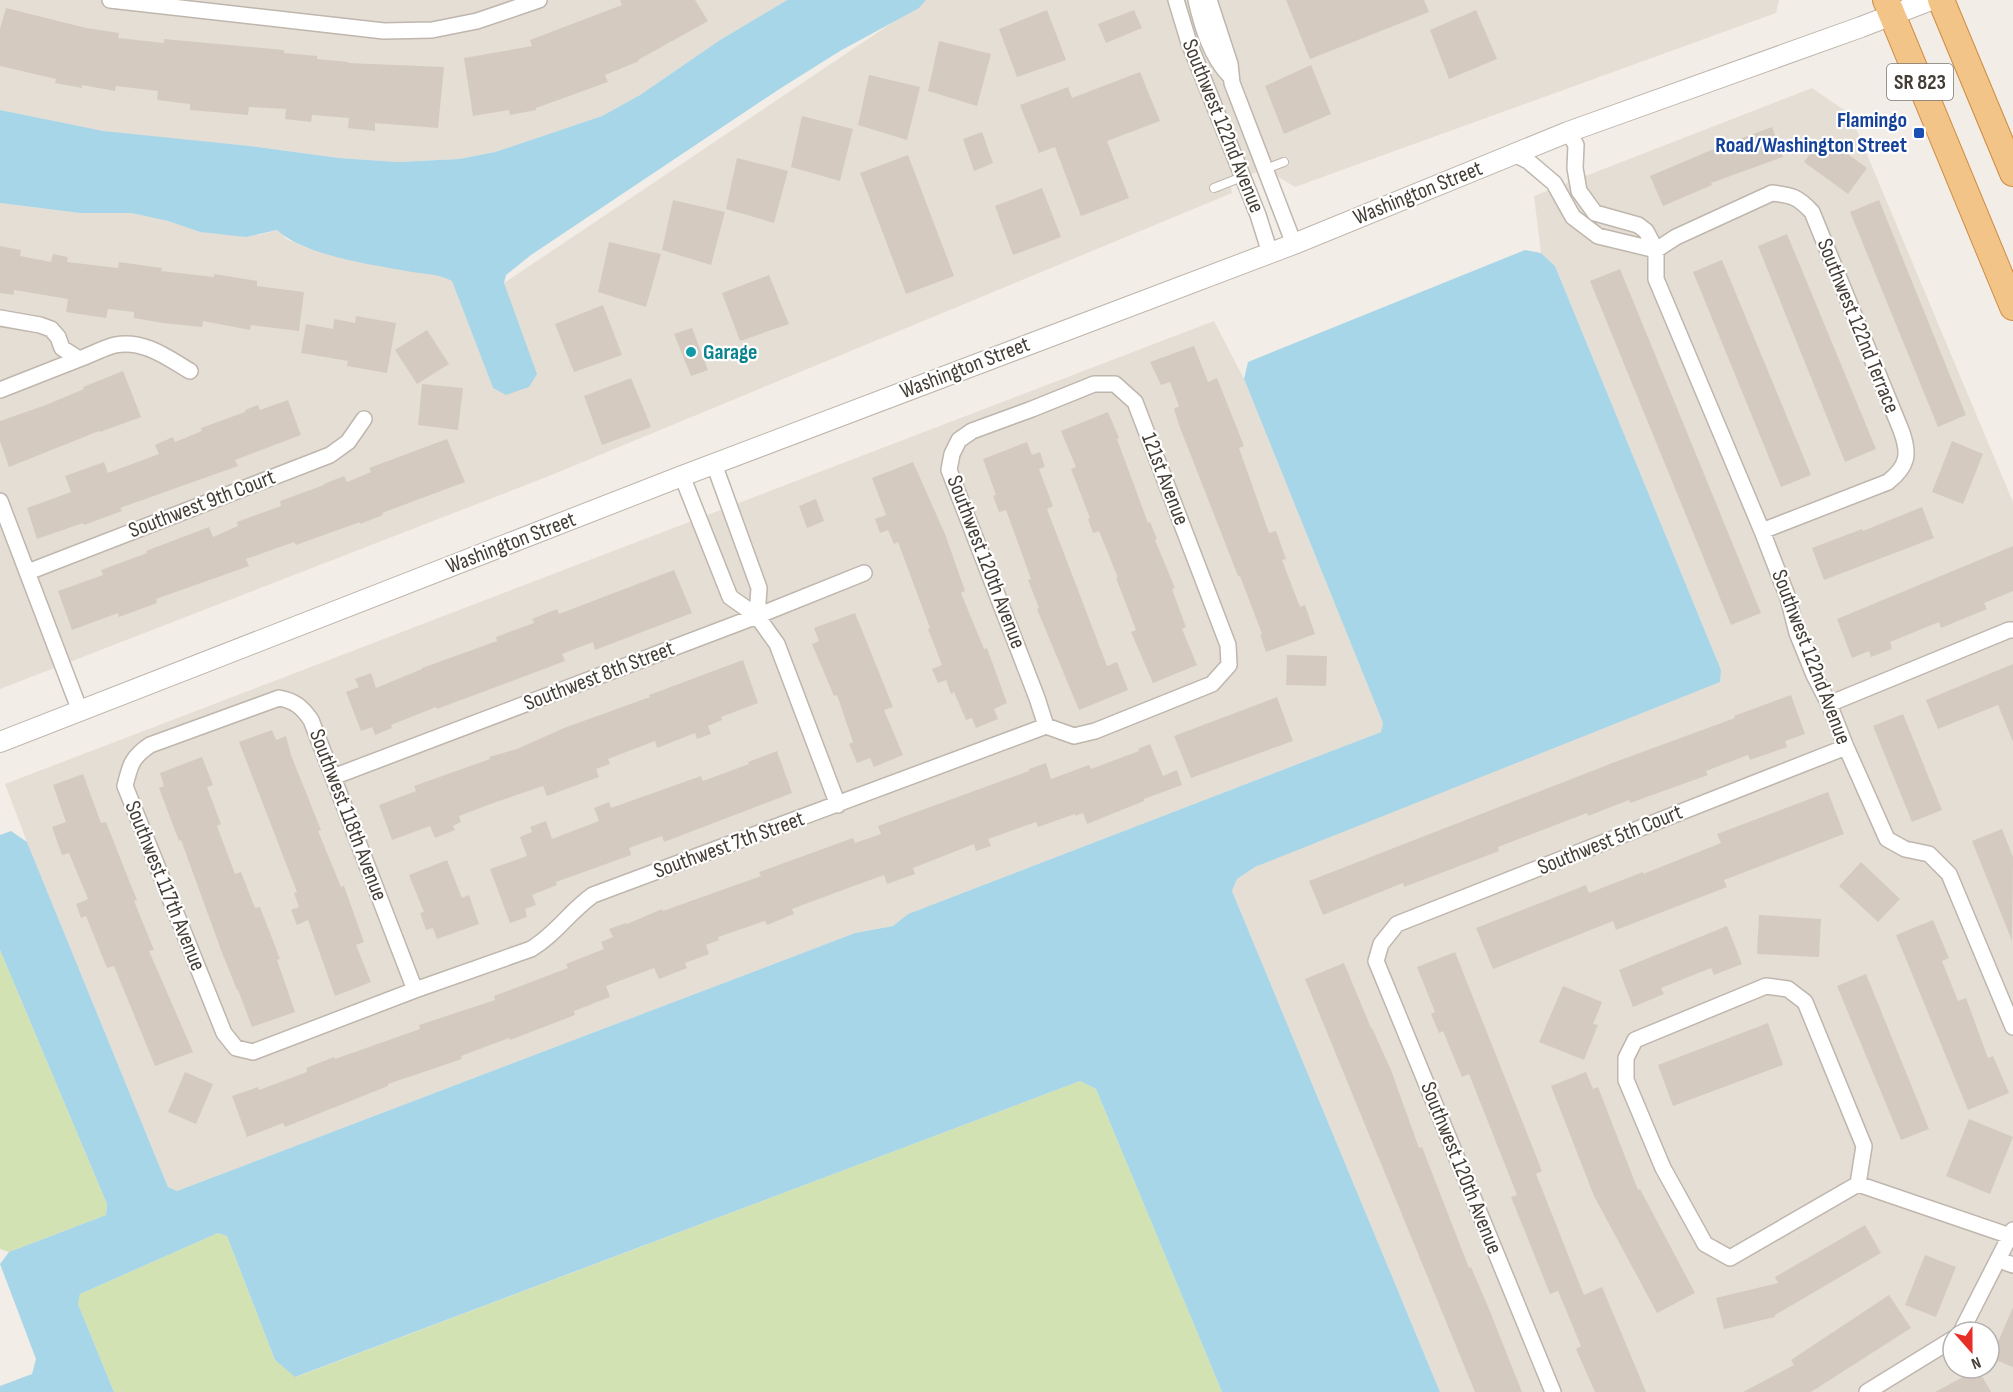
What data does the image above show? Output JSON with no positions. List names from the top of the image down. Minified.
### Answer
{"streets":{"highway":["SR 823"],"street":["Southwest 122nd Avenue","Washington Street","Southwest 122nd Terrace","121st Avenue","Southwest 9th Court","Southwest 120th Avenue","Southwest 8th Street","Southwest 118th Avenue","Southwest 5th Court","Southwest 7th Street","Southwest 117th Avenue"]},"crossings":[["SR 823","Washington Street"],["Southwest 122nd Avenue","Washington Street"],["Southwest 122nd Avenue","Southwest 122nd Terrace"],["Southwest 122nd Avenue","Southwest 5th Court"],["121st Avenue","Southwest 120th Avenue"],["121st Avenue","Southwest 7th Street"],["Southwest 120th Avenue","Southwest 5th Court"],["Southwest 120th Avenue","Southwest 7th Street"],["Southwest 8th Street","Southwest 118th Avenue"],["Southwest 118th Avenue","Southwest 7th Street"],["Southwest 118th Avenue","Southwest 117th Avenue"],["Southwest 7th Street","Southwest 117th Avenue"]],"places":{"transit":["Flamingo Road/Washington Street"],"other":["Garage"]},"north":"bottom"}
